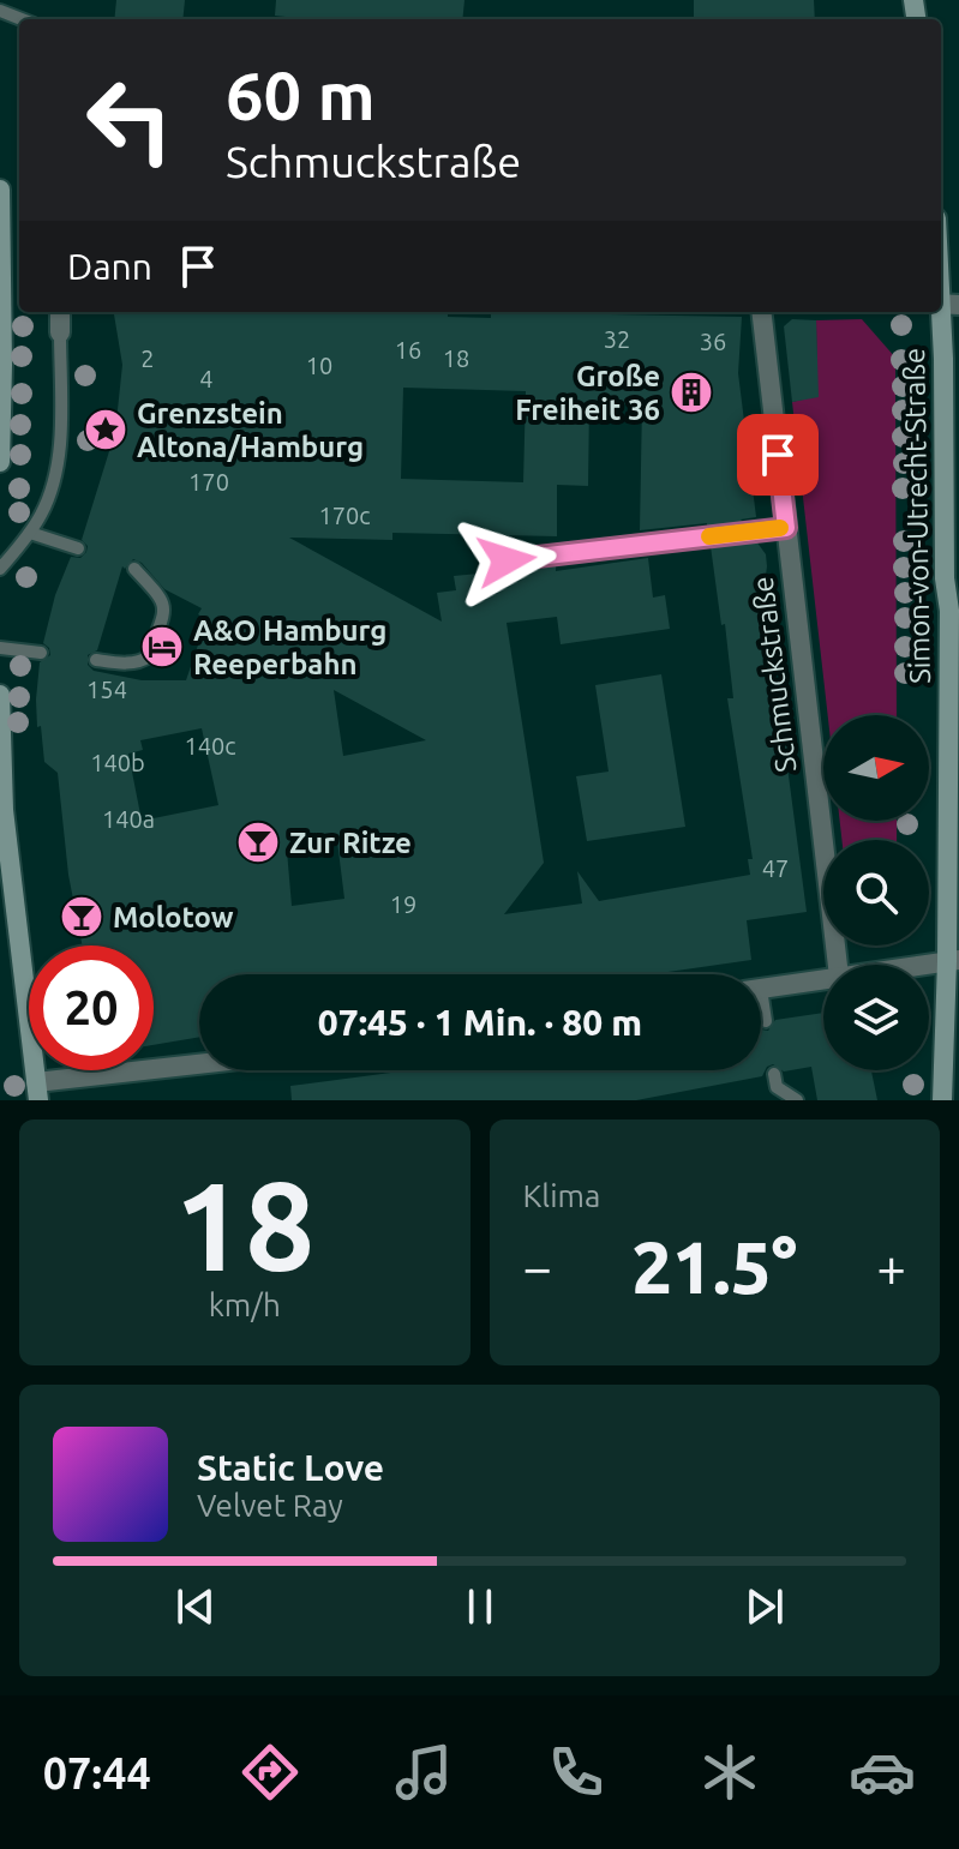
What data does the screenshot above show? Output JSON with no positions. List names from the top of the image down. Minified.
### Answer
{"streets":{"main road":["Simon-von-Utrecht-Straße"],"street":["Schmuckstraße"]},"places":{"building":["Große Freiheit 36"],"place":["Grenzstein Altona/Hamburg"],"hotel":["A&O Hamburg Reeperbahn"],"bar":["Zur Ritze","Molotow"]},"house_numbers":["32","36","16","2","18","10","4","170","170c","154","140c","140b","140a","47","19"],"north":"right","page":{"turn":["60 m","Schmuckstraße"],"then":"Dann","limit":"20","trip":"07:45 · 1 Min. · 80 m","tile":[["18","km/h"],"Klima"],"heat":["−","21.5°","+"],"song":["Static Love","Velvet Ray"],"tabs":"07:44"}}
